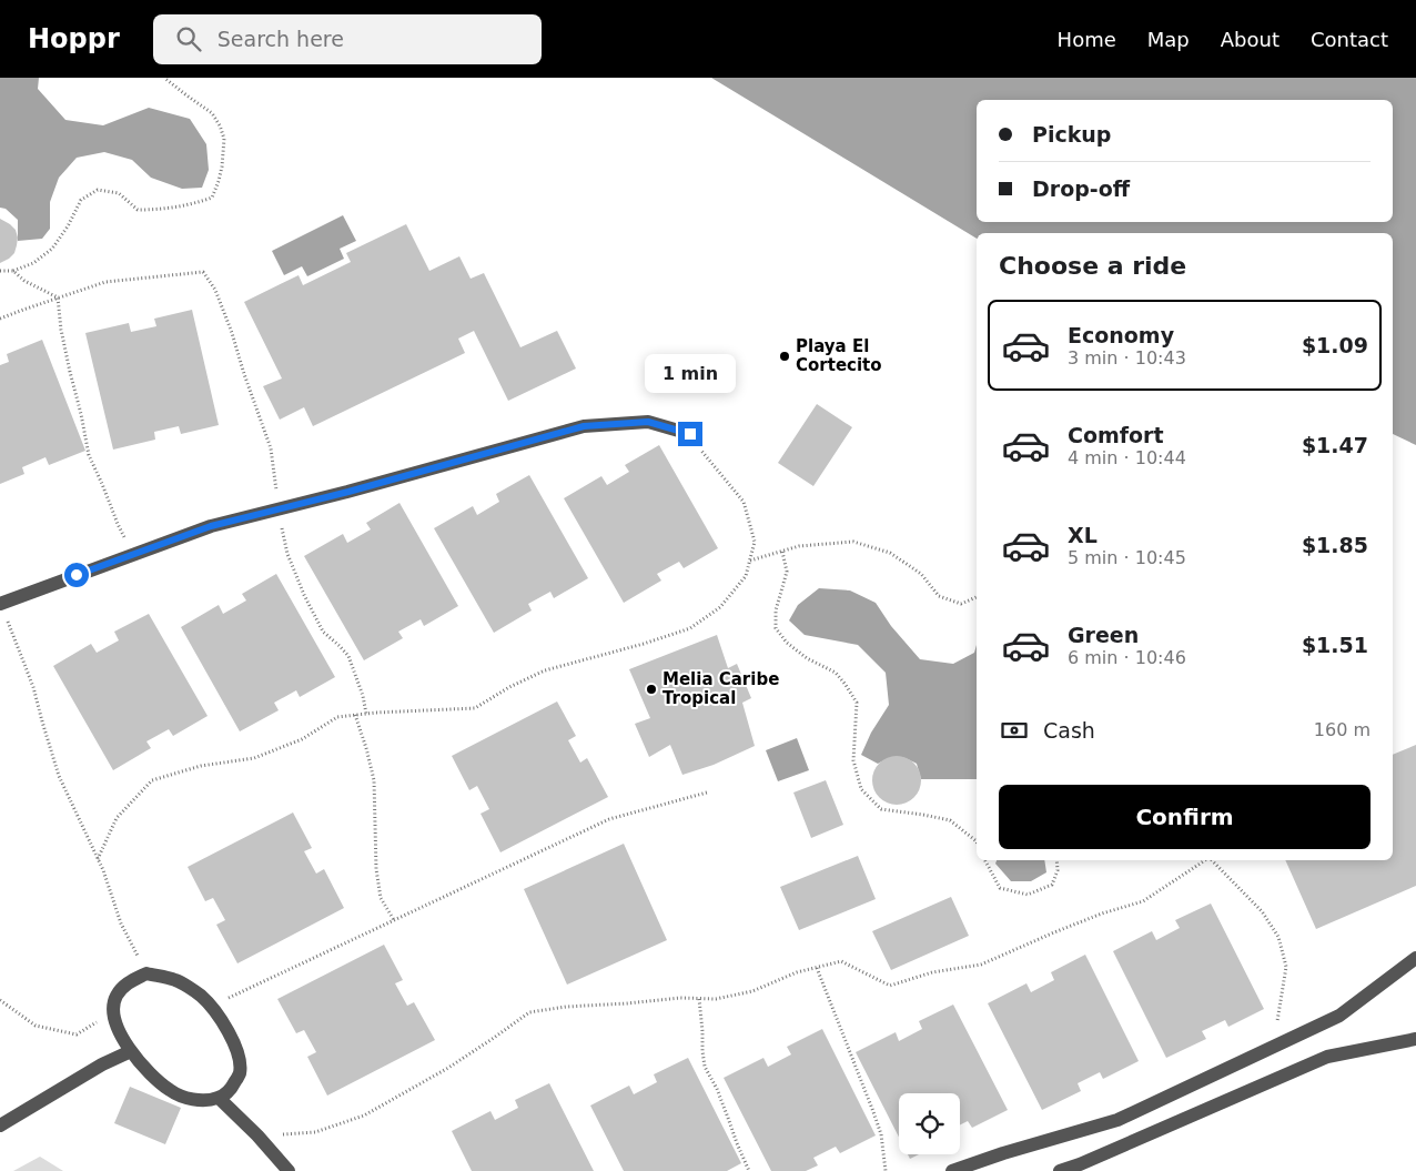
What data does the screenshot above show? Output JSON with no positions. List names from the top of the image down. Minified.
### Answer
{"places":["Playa El Cortecito","Melia Caribe Tropical"],"page":{"header":"Hoppr","search":"Search here","nav":["Home","Map","About","Contact"],"banner":["Pickup","Drop-off"],"heading":"Choose a ride","list":[{"name":"Economy","note":"3 min · 10:43","value":"$1.09"},{"name":"Comfort","note":"4 min · 10:44","value":"$1.47"},{"name":"XL","note":"5 min · 10:45","value":"$1.85"},{"name":"Green","note":"6 min · 10:46","value":"$1.51"}],"bubble":"1 min","pay":["Cash","160 m"],"buttons":"Confirm"}}
